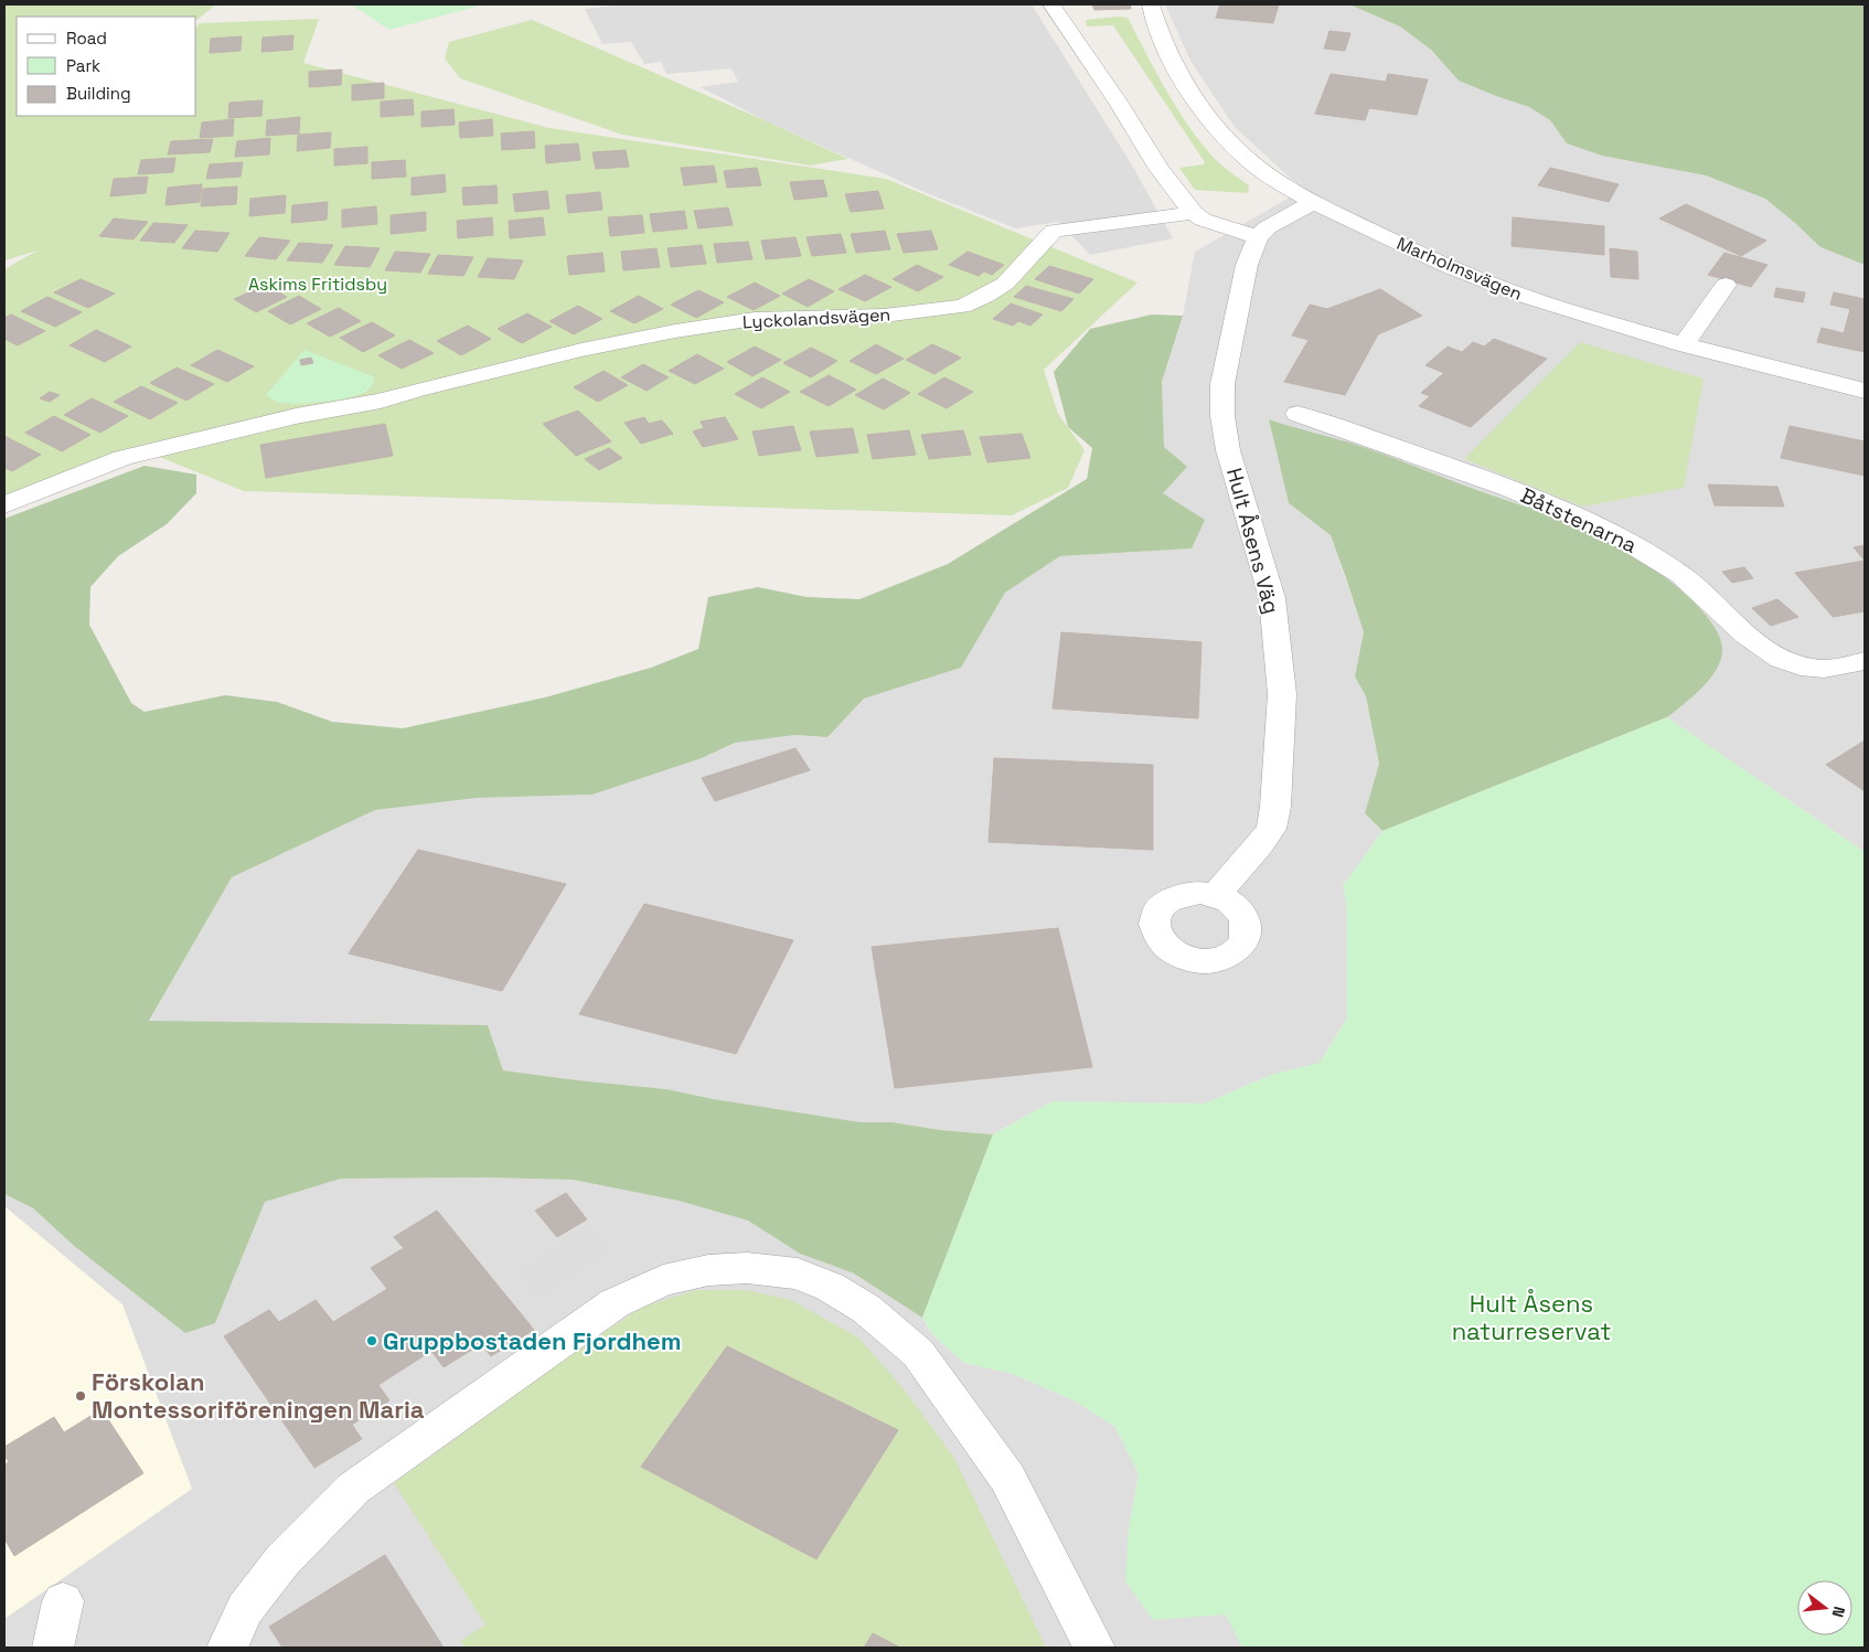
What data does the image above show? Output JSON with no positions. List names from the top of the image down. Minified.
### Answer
{"streets":{"street":["Marholmsvägen","Lyckolandsvägen","Båtstenarna","Hult Åsens Väg"]},"parks":["Askims Fritidsby","Hult Åsens naturreservat"],"places":["Gruppbostaden Fjordhem","Förskolan Montessoriföreningen Maria"],"legend":["Road","Park","Building"],"north":"right"}
